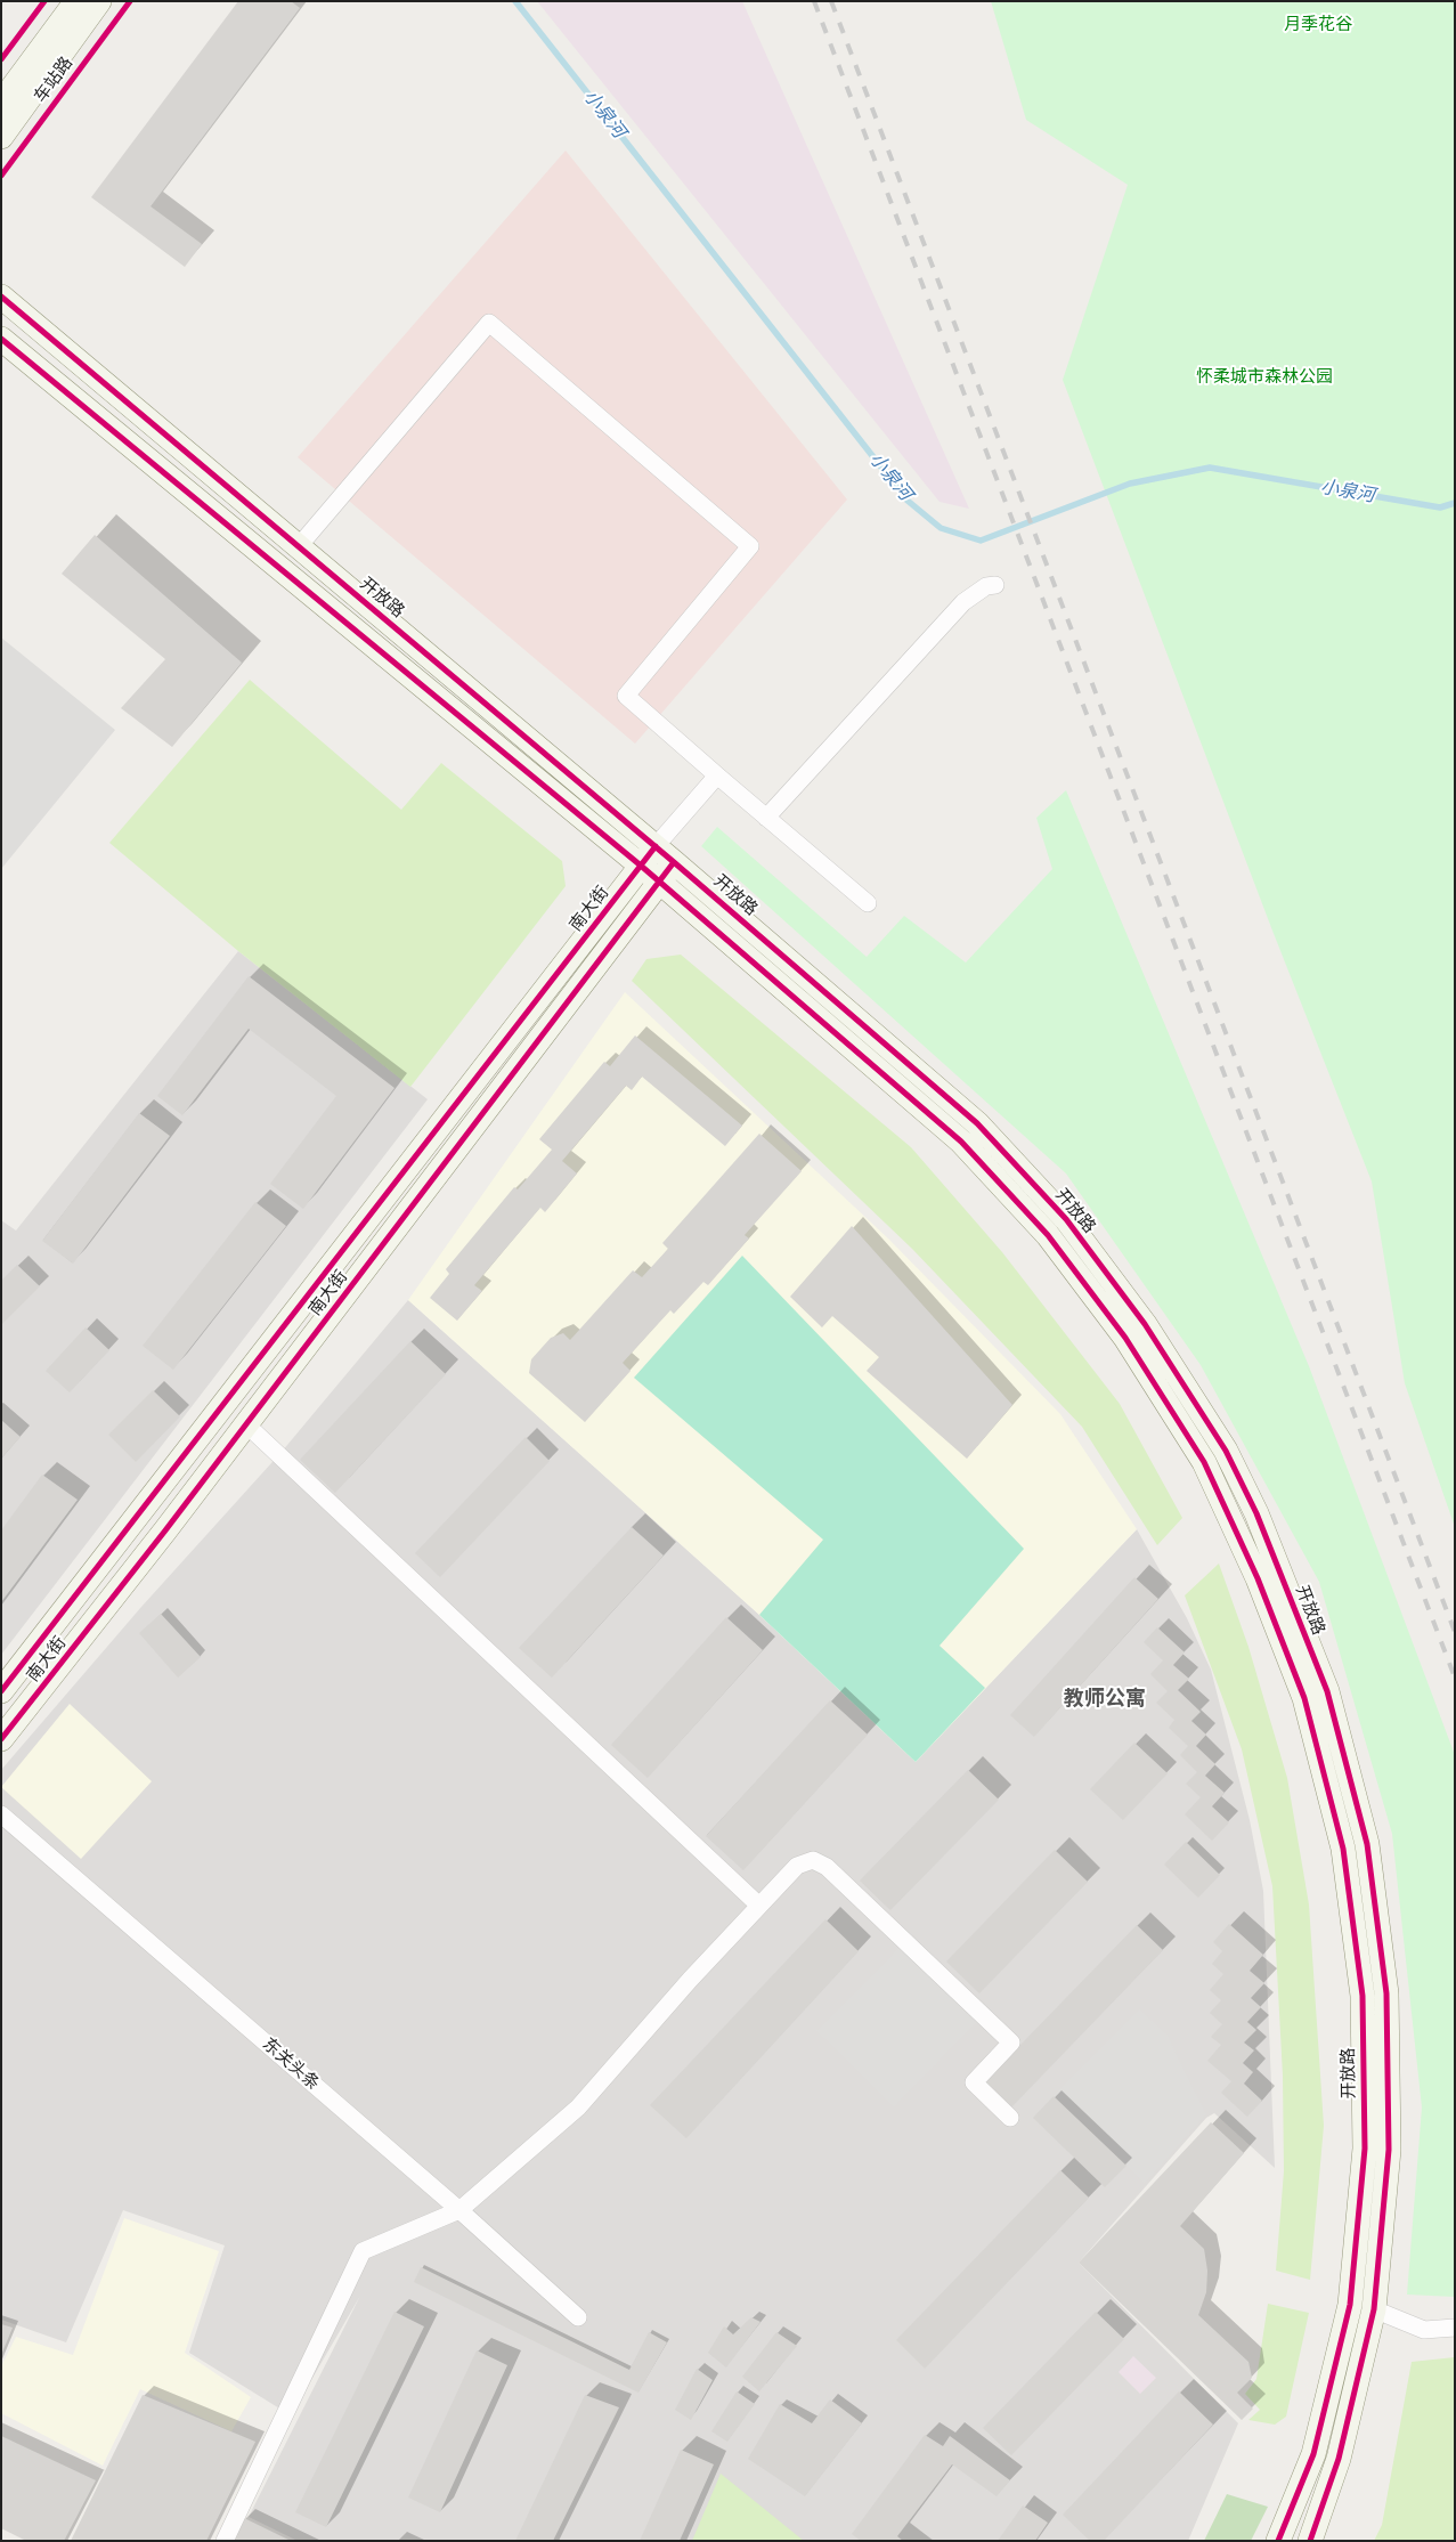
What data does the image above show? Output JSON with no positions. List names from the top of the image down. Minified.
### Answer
{"streets":{"main road":["开放路","南大街"],"street":["东关头条"],"cycle path":["车站路"]},"crossings":[["开放路","南大街"]],"districts":["教师公寓"],"water":["小泉河"],"parks":["月季花谷","怀柔城市森林公园"]}
